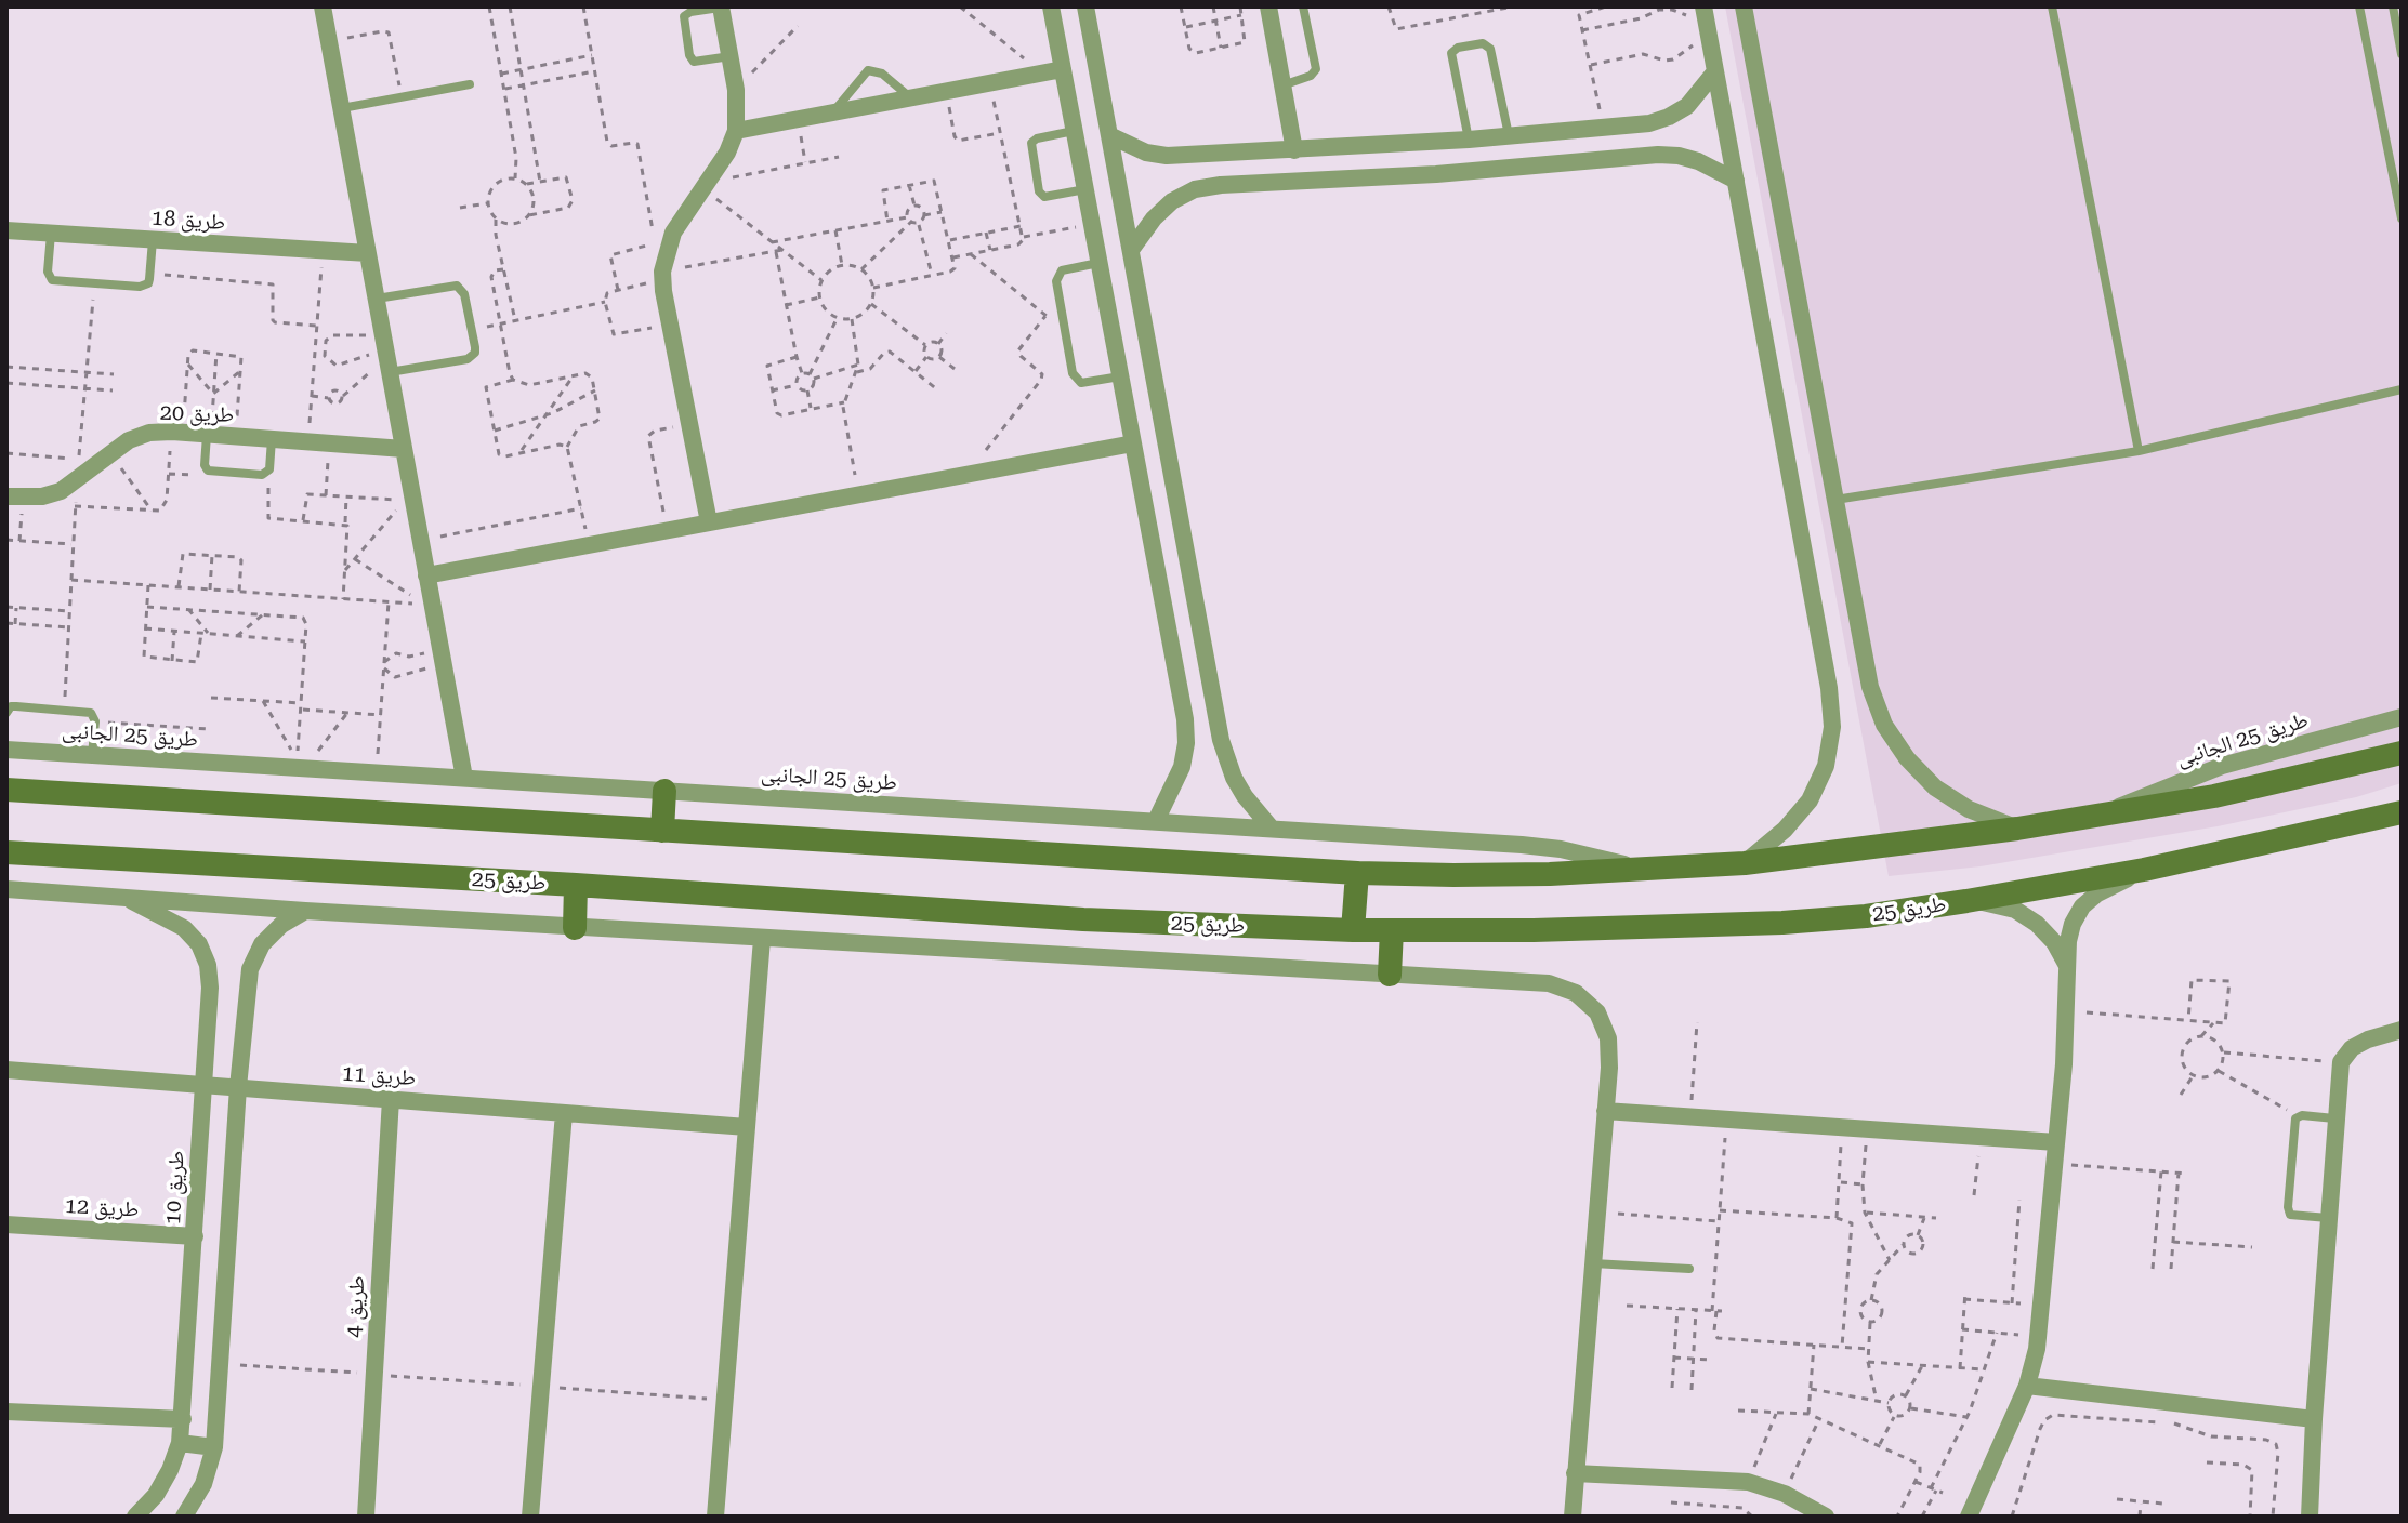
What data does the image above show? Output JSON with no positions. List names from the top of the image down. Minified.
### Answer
{"streets":{"street":["طريق 18","طريق 20","طريق 25 الجانبى","طريق 25","طريق 11","طريق 10","طريق 12","طريق 4"]},"crossings":[["طريق 11","طريق 10"],["طريق 11","طريق 4"],["طريق 10","طريق 12"]]}
